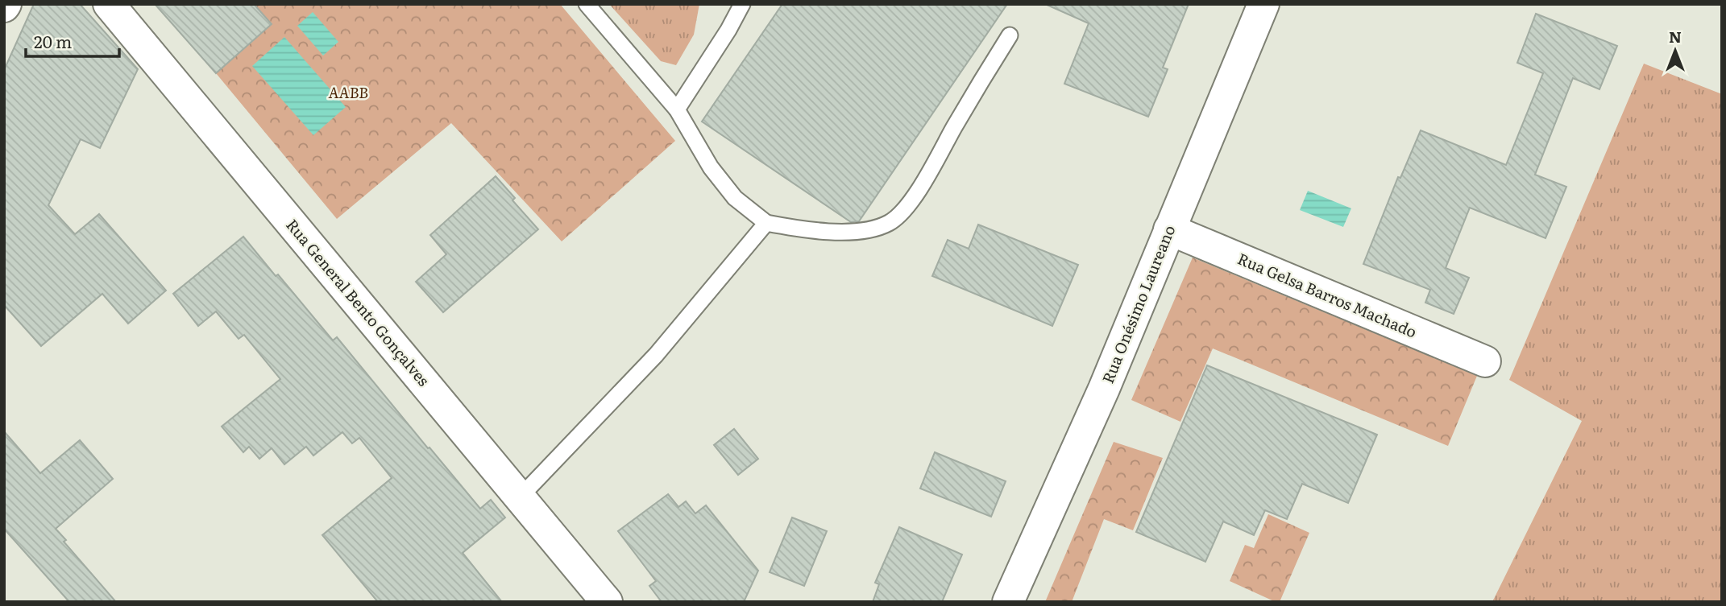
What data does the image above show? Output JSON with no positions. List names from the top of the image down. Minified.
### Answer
{"streets":{"street":["Rua Gelsa Barros Machado","Rua General Bento Gonçalves","Rua Onésimo Laureano"]},"crossings":[["Rua Gelsa Barros Machado","Rua Onésimo Laureano"]],"parks":["AABB"],"scale_bar":"20 m","north":"top"}
